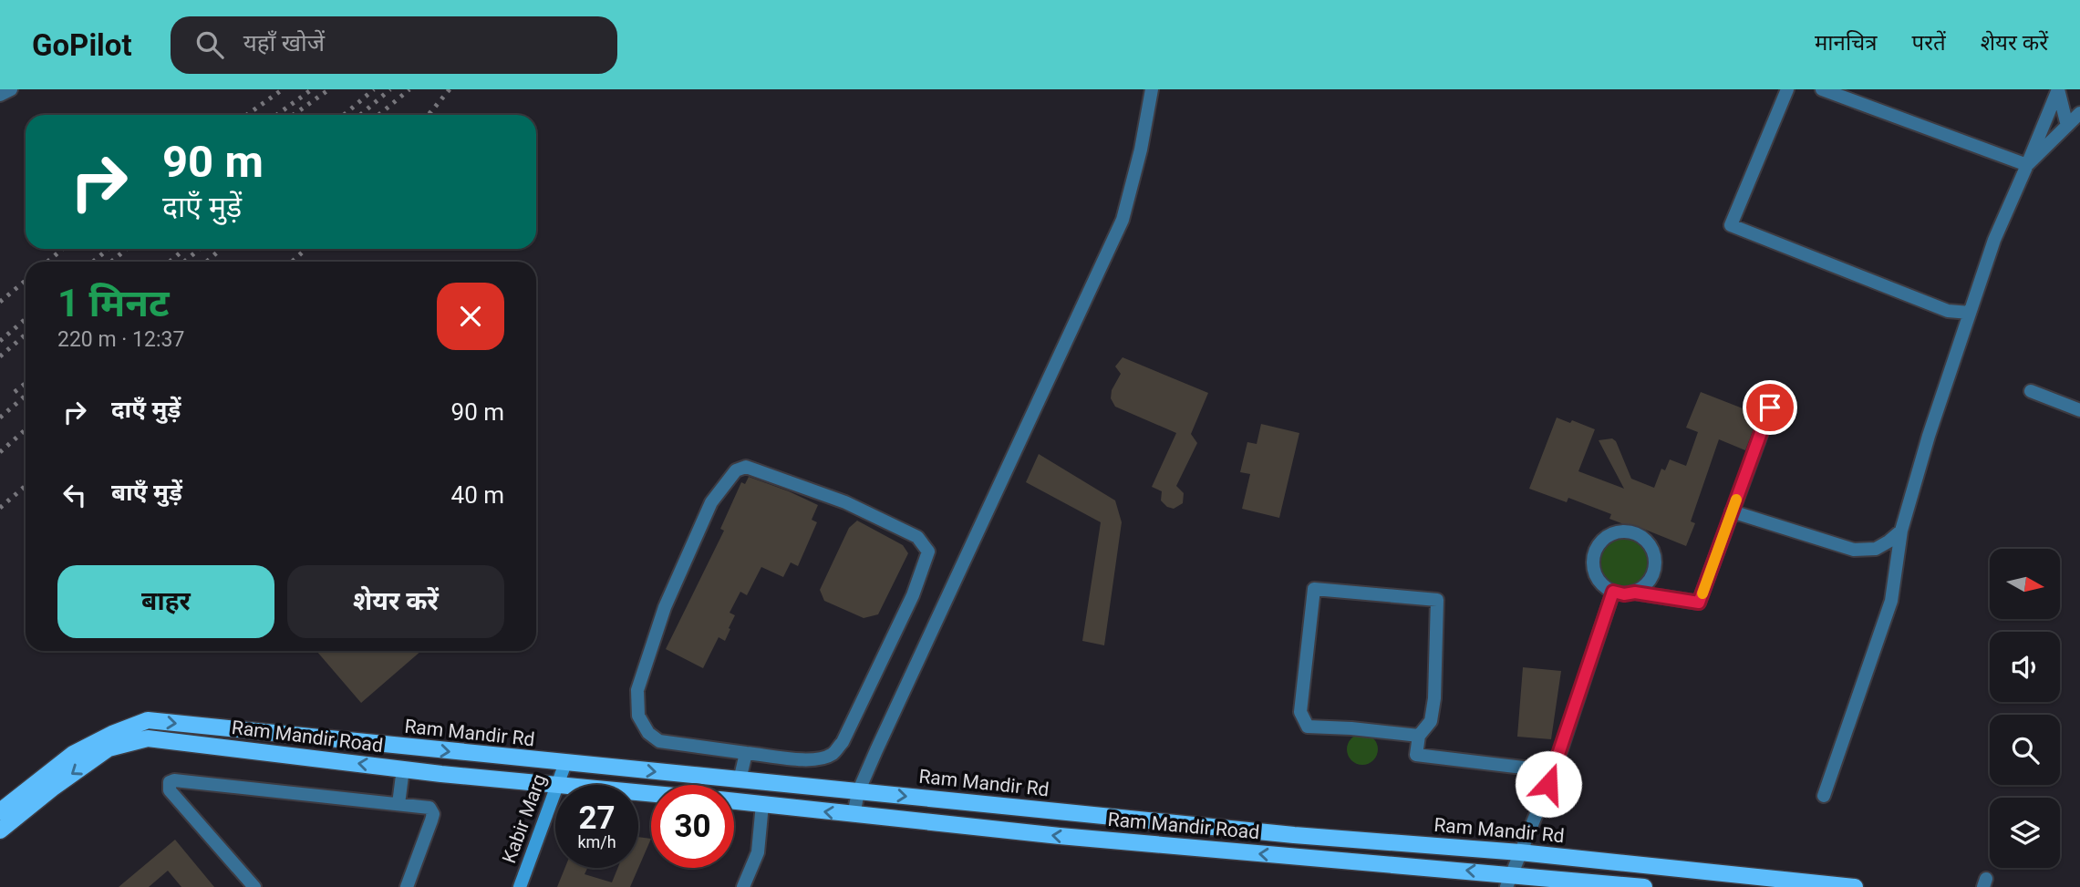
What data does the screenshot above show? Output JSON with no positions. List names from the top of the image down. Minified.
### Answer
{"streets":{"main road":["Ram Mandir Rd","Ram Mandir Road"],"street":["Kabir Marg"]},"crossings":[["Ram Mandir Rd","Kabir Marg"],["Ram Mandir Road","Kabir Marg"]],"one_way":["Ram Mandir Rd","Ram Mandir Road"],"north":"right","page":{"header":"GoPilot","search":"यहाँ खोजें","nav":["मानचित्र","परतें","शेयर करें"],"turn":["90 m","दाएँ मुड़ें"],"heading":["1 मिनट","220 m · 12:37"],"list":[{"name":"दाएँ मुड़ें","value":"90 m"},{"name":"बाएँ मुड़ें","value":"40 m"}],"buttons":["बाहर","शेयर करें"],"speed":"27 km/h","limit":"30"}}
